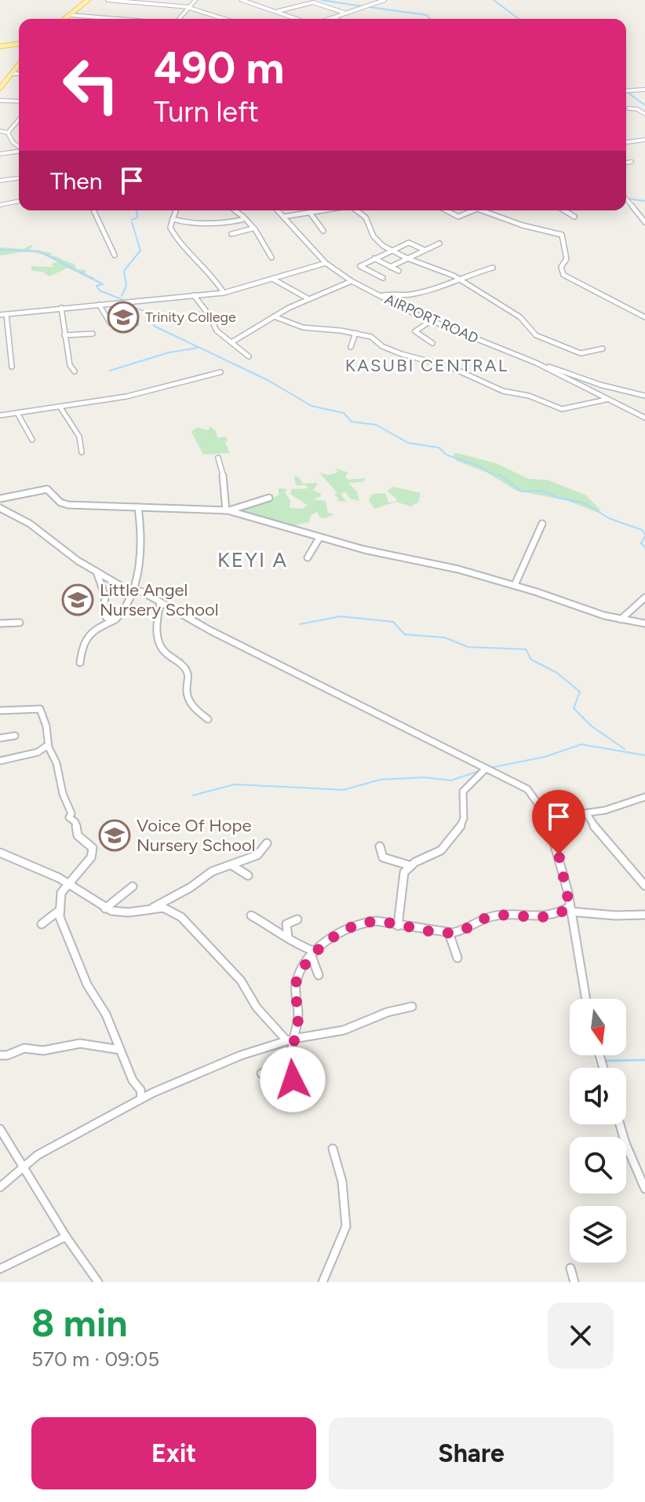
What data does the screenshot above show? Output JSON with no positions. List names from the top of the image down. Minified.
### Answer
{"streets":{"street":["AIRPORT ROAD"]},"districts":["KASUBI CENTRAL","KEYI A"],"places":{"school or university":["Trinity College","Little Angel Nursery School","Voice Of Hope Nursery School"]},"north":"bottom","page":{"turn":["490 m","Turn left"],"then":"Then","heading":["8 min","570 m · 09:05"],"buttons":["Exit","Share"]}}
